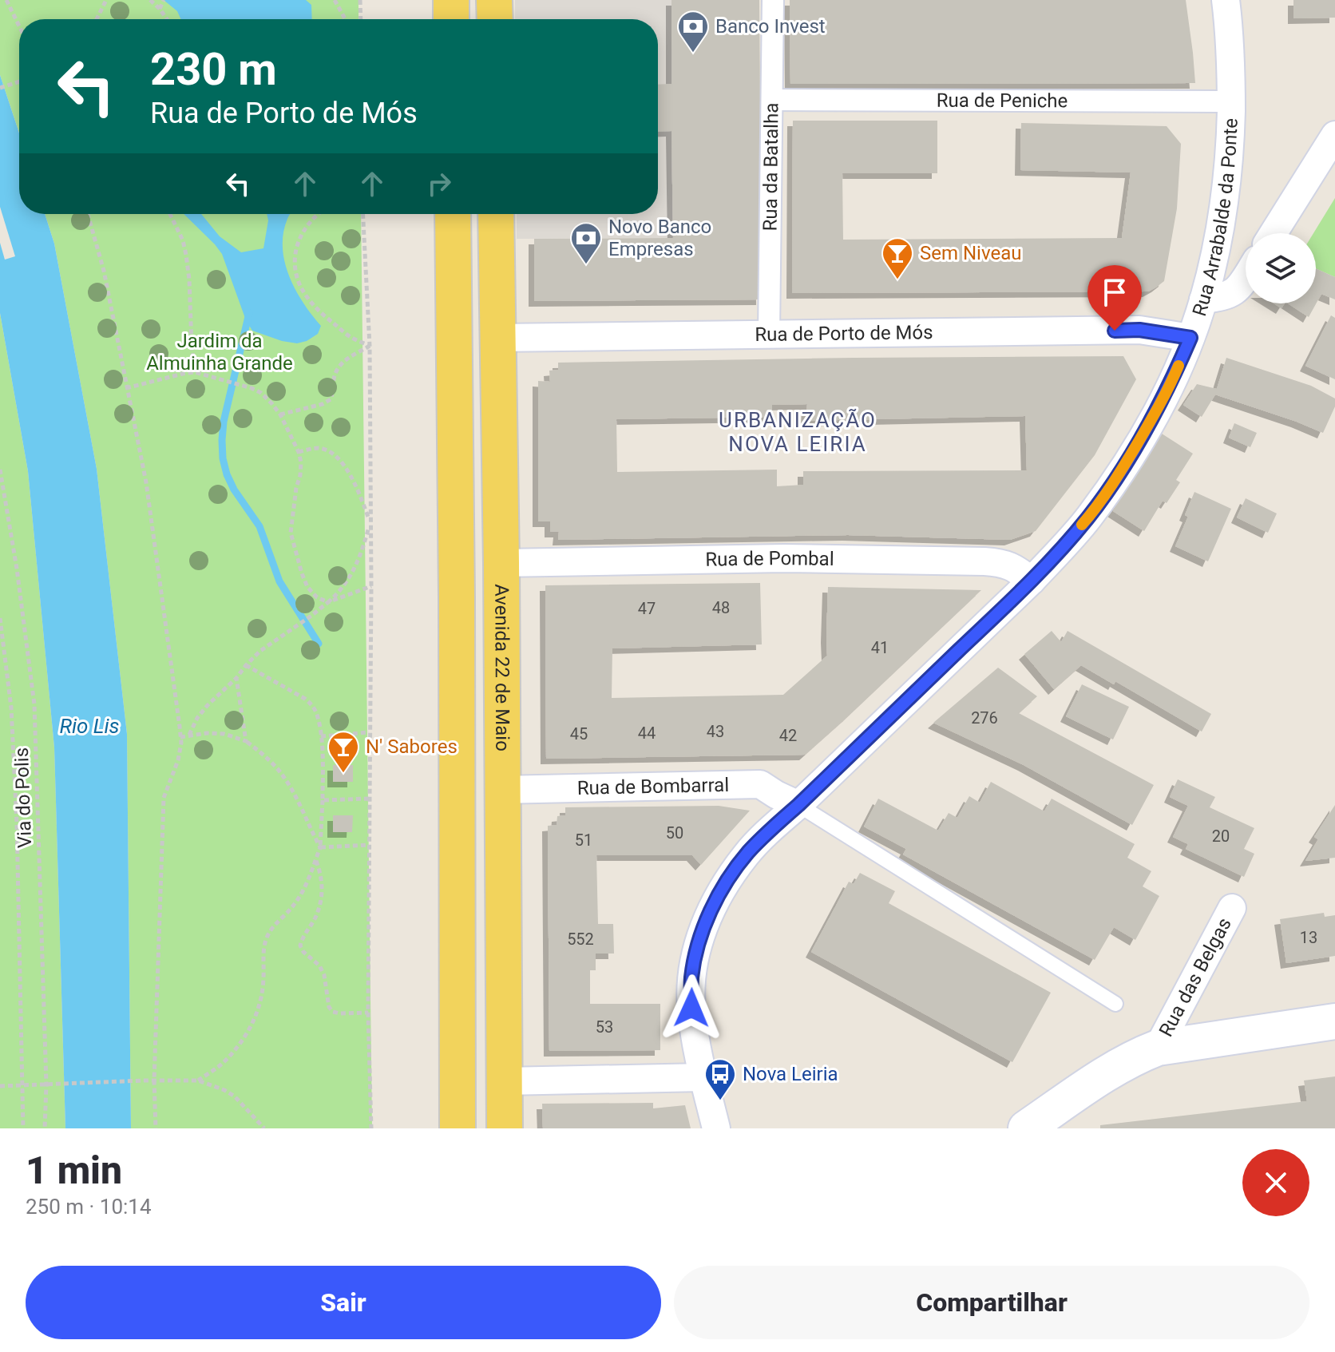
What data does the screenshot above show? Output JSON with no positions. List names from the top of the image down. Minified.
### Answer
{"streets":{"main road":["Avenida 22 de Maio"],"street":["Rua de Peniche","Rua da Batalha","Rua Arrabalde da Ponte","Rua de Porto de Mós","Rua de Pombal","Rua de Bombarral","Rua das Belgas"],"path":["Via do Polis"]},"crossings":[["Rua de Peniche","Rua da Batalha"],["Rua de Peniche","Rua Arrabalde da Ponte"],["Rua da Batalha","Rua de Porto de Mós"],["Rua Arrabalde da Ponte","Rua de Porto de Mós"],["Rua Arrabalde da Ponte","Rua de Pombal"],["Rua Arrabalde da Ponte","Rua de Bombarral"],["Rua de Porto de Mós","Avenida 22 de Maio"],["Rua de Pombal","Avenida 22 de Maio"],["Avenida 22 de Maio","Rua de Bombarral"]],"districts":["URBANIZAÇÃO NOVA LEIRIA"],"water":["Rio Lis"],"parks":["Jardim da Almuinha Grande"],"places":{"bank":["Banco Invest","Novo Banco Empresas"],"bar":["Sem Niveau","N' Sabores"],"bus stop":["Nova Leiria"]},"house_numbers":["48","47","41","276","43","44","45","42","50","20","51","13","552","53"],"page":{"turn":["230 m","Rua de Porto de Mós"],"heading":["1 min","250 m · 10:14"],"buttons":["Sair","Compartilhar"]}}
